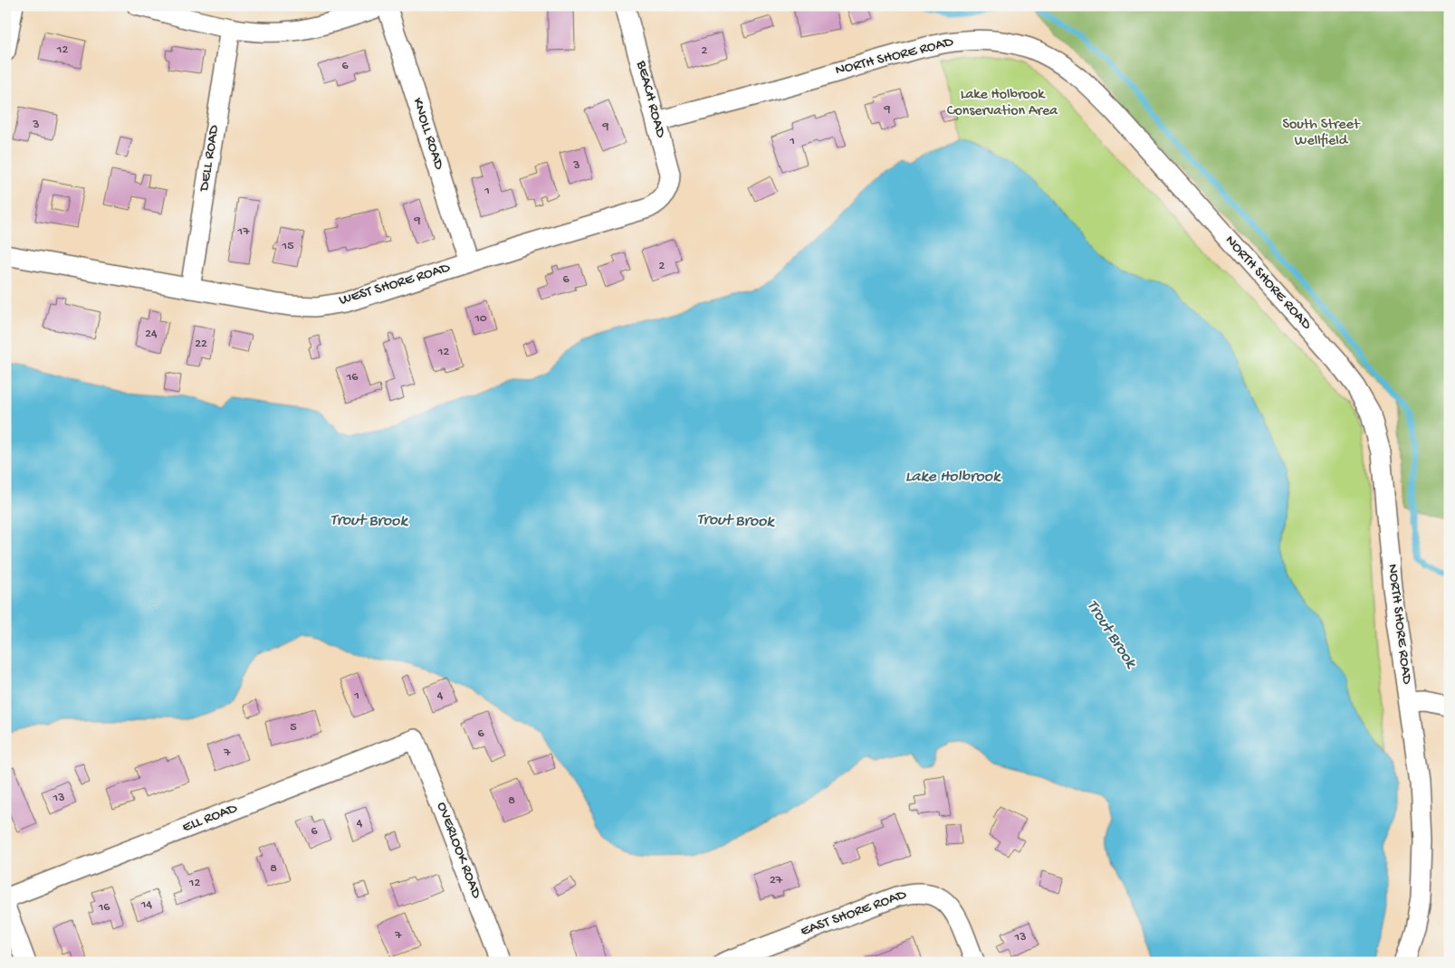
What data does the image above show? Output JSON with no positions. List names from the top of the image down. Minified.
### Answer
{"streets":{"street":["NORTH SHORE ROAD","BEACH ROAD","KNOLL ROAD","DELL ROAD","WEST SHORE ROAD","ELL ROAD","OVERLOOK ROAD","EAST SHORE ROAD"]},"crossings":[["NORTH SHORE ROAD","BEACH ROAD"],["BEACH ROAD","WEST SHORE ROAD"],["KNOLL ROAD","WEST SHORE ROAD"],["DELL ROAD","WEST SHORE ROAD"],["ELL ROAD","OVERLOOK ROAD"]],"water":["Lake Holbrook","Trout Brook"],"parks":["Lake Holbrook Conservation Area","South Street Wellfield"],"house_numbers":["12","2","6","9","3","9","1","3","1","9","17","15","2","6","10","24","22","12","16","1","4","5","6","7","13","8","4","6","8","27","12","14","16","7","13"]}
